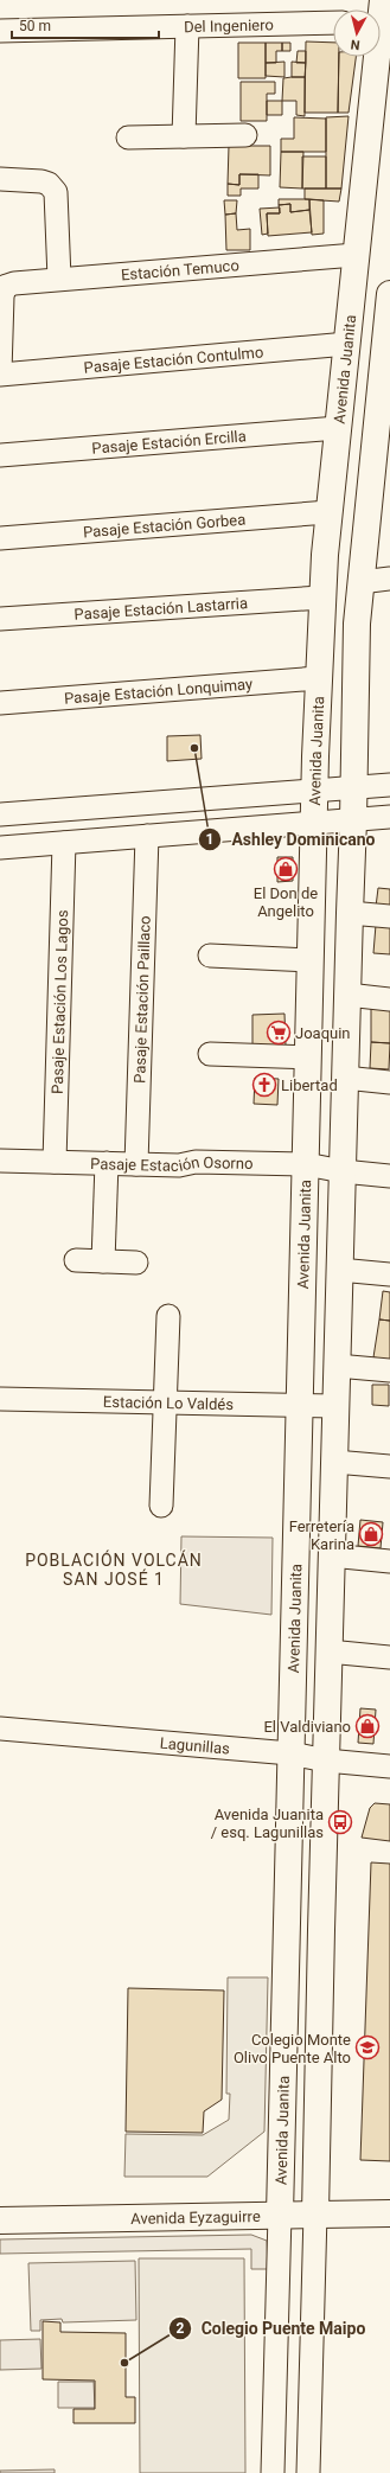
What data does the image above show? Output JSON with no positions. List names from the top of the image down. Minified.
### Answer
{"streets":{"main road":["Avenida Juanita","Avenida Eyzaguirre"],"street":["Del Ingeniero","Estación Temuco","Pasaje Estación Contulmo","Pasaje Estación Ercilla","Pasaje Estación Gorbea","Pasaje Estación Lastarria","Pasaje Estación Lonquimay","Pasaje Estación Paillaco","Pasaje Estación Los Lagos","Pasaje Estación Osorno","Estación Lo Valdés","Lagunillas"]},"crossings":[["Estación Temuco","Pasaje Estación Contulmo"],["Estación Temuco","Avenida Juanita"],["Pasaje Estación Contulmo","Avenida Juanita"],["Avenida Juanita","Pasaje Estación Ercilla"],["Avenida Juanita","Pasaje Estación Gorbea"],["Avenida Juanita","Pasaje Estación Lastarria"],["Avenida Juanita","Pasaje Estación Lonquimay"],["Avenida Juanita","Pasaje Estación Osorno"],["Avenida Juanita","Estación Lo Valdés"],["Avenida Juanita","Lagunillas"],["Avenida Juanita","Avenida Eyzaguirre"],["Pasaje Estación Paillaco","Pasaje Estación Osorno"],["Pasaje Estación Los Lagos","Pasaje Estación Osorno"]],"districts":["POBLACIÓN VOLCÁN SAN JOSÉ 1"],"places":{"other":["Ashley Dominicano","Colegio Puente Maipo"],"shop":["El Don de Angelito","Ferretería Karina","El Valdiviano"],"supermarket":["Joaquin"],"church":["Libertad"],"bus stop":["Avenida Juanita / esq. Lagunillas"],"school or university":["Colegio Monte Olivo Puente Alto"]},"scale_bar":"50 m","north":"bottom"}
